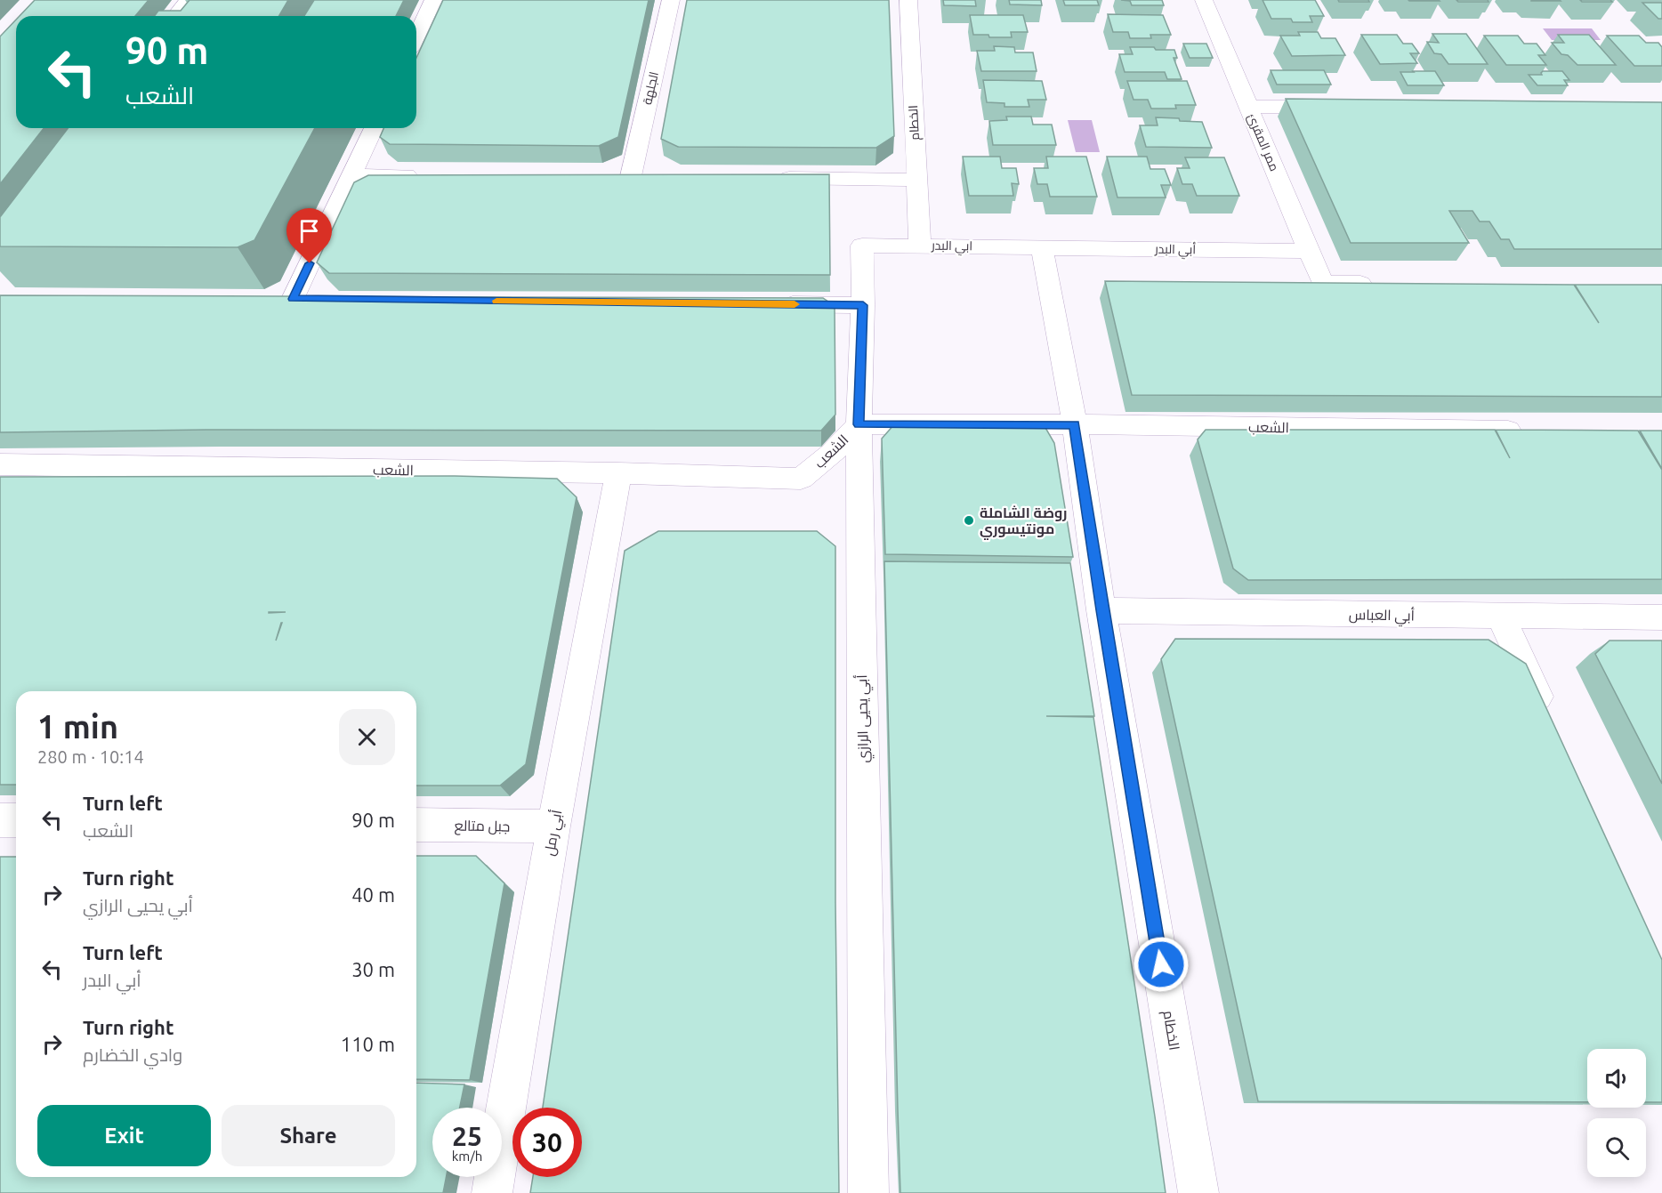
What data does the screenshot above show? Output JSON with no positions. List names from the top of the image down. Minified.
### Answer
{"streets":{"street":["الجلهة","الخطام","ممر المقرئ","ابي البدر","أبي البدر","الشعب","أبي العباس","أبي يحيى الرازي","جبل متالع","أبي رمل"]},"crossings":[["الخطام","ابي البدر"],["الخطام","أبي البدر"],["الخطام","الشعب"],["الخطام","أبي العباس"],["ممر المقرئ","أبي البدر"],["ابي البدر","أبي البدر"],["ابي البدر","أبي يحيى الرازي"],["الشعب","أبي يحيى الرازي"],["الشعب","أبي رمل"],["جبل متالع","أبي رمل"]],"places":["روضة الشاملة مونتيسوري"],"page":{"turn":["90 m","الشعب"],"heading":["1 min","280 m · 10:14"],"list":[{"name":"Turn left","note":"الشعب","value":"90 m"},{"name":"Turn right","note":"أبي يحيى الرازي","value":"40 m"},{"name":"Turn left","note":"أبي البدر","value":"30 m"},{"name":"Turn right","note":"وادي الخضارم","value":"110 m"}],"buttons":["Exit","Share"],"speed":"25 km/h","limit":"30"}}
